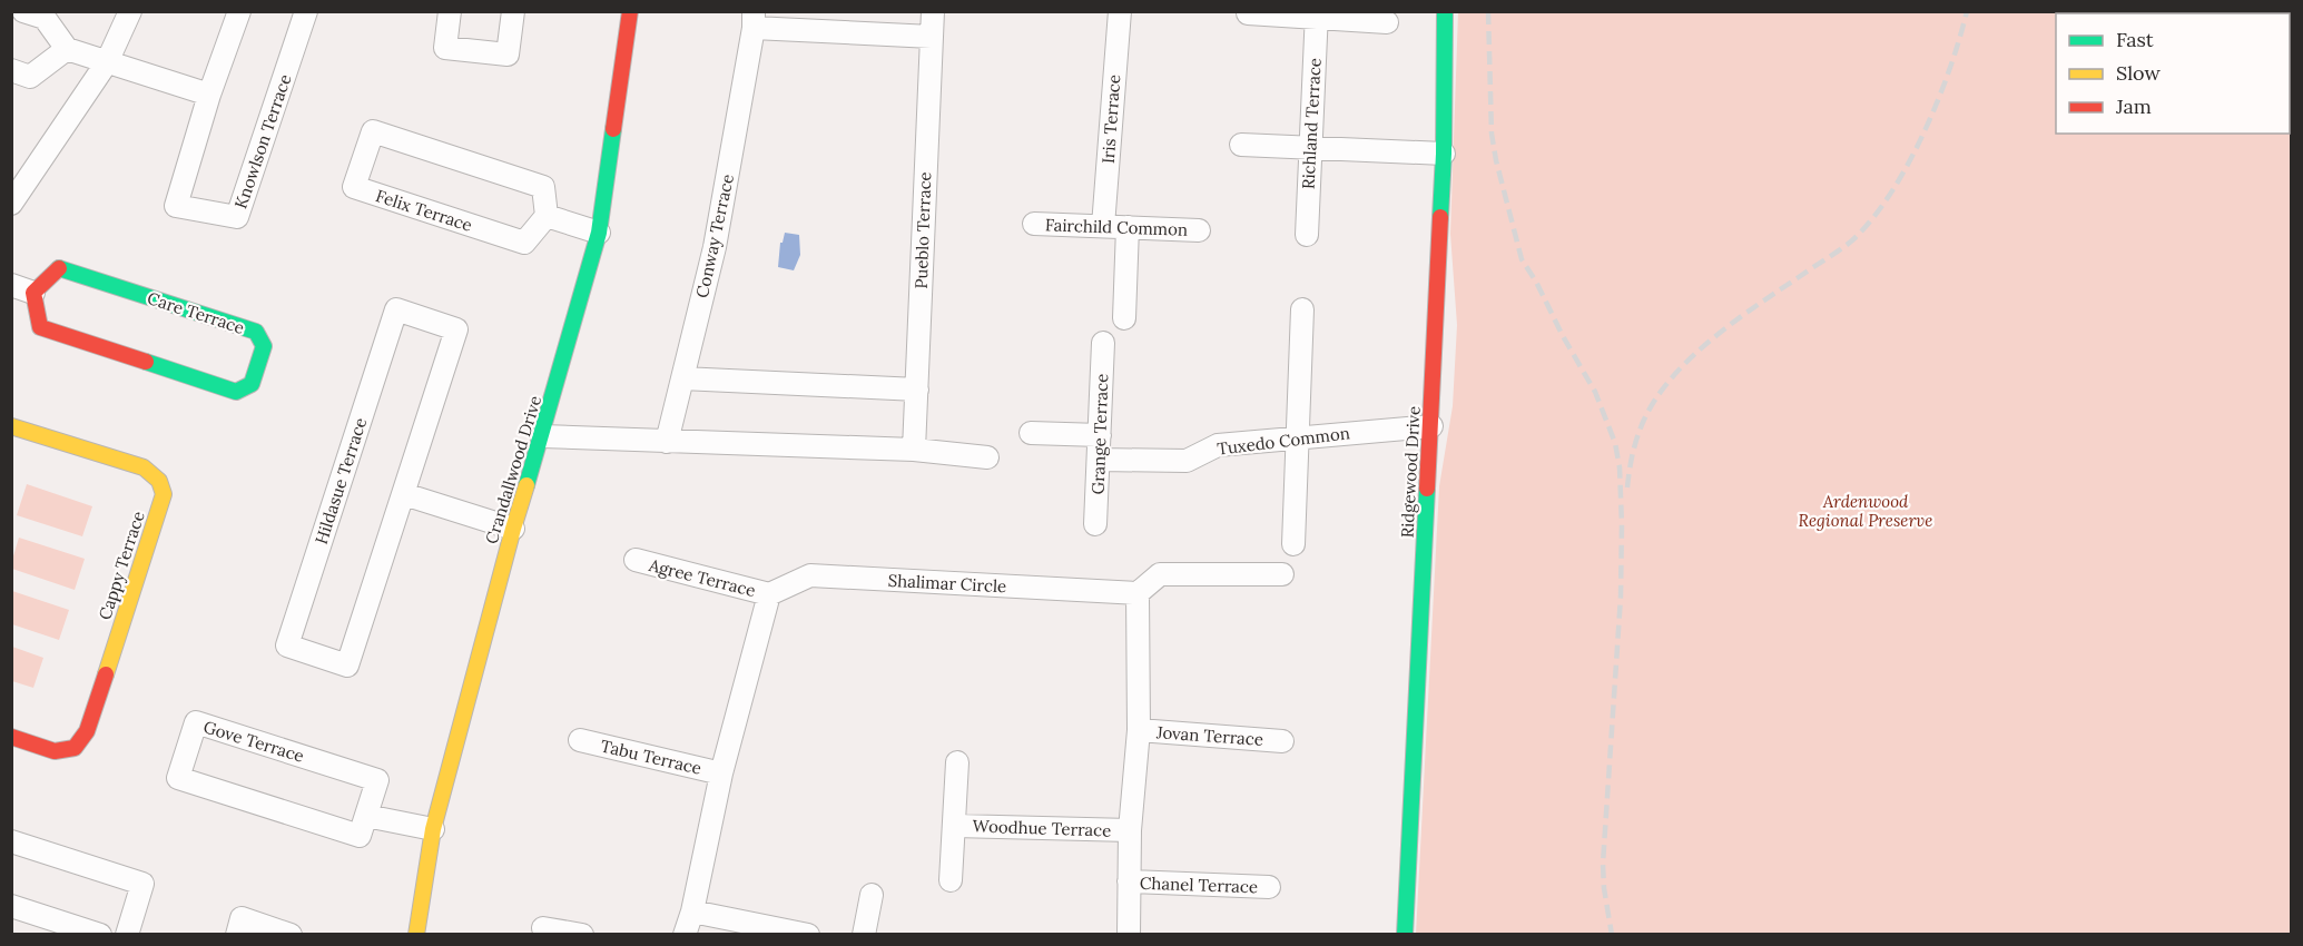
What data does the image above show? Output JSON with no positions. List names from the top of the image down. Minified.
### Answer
{"streets":{"street":["Iris Terrace","Richland Terrace","Knowlson Terrace","Felix Terrace","Fairchild Common","Pueblo Terrace","Conway Terrace","Care Terrace","Grange Terrace","Tuxedo Common","Crandallwood Drive","Ridgewood Drive","Hildasue Terrace","Cappy Terrace","Agree Terrace","Shalimar Circle","Jovan Terrace","Gove Terrace","Tabu Terrace","Woodhue Terrace","Chanel Terrace"]},"crossings":[["Iris Terrace","Fairchild Common"],["Pueblo Terrace","Conway Terrace"],["Grange Terrace","Tuxedo Common"],["Tuxedo Common","Ridgewood Drive"],["Agree Terrace","Shalimar Circle"]],"parks":["Ardenwood Regional Preserve"],"legend":["Fast","Slow","Jam"]}
